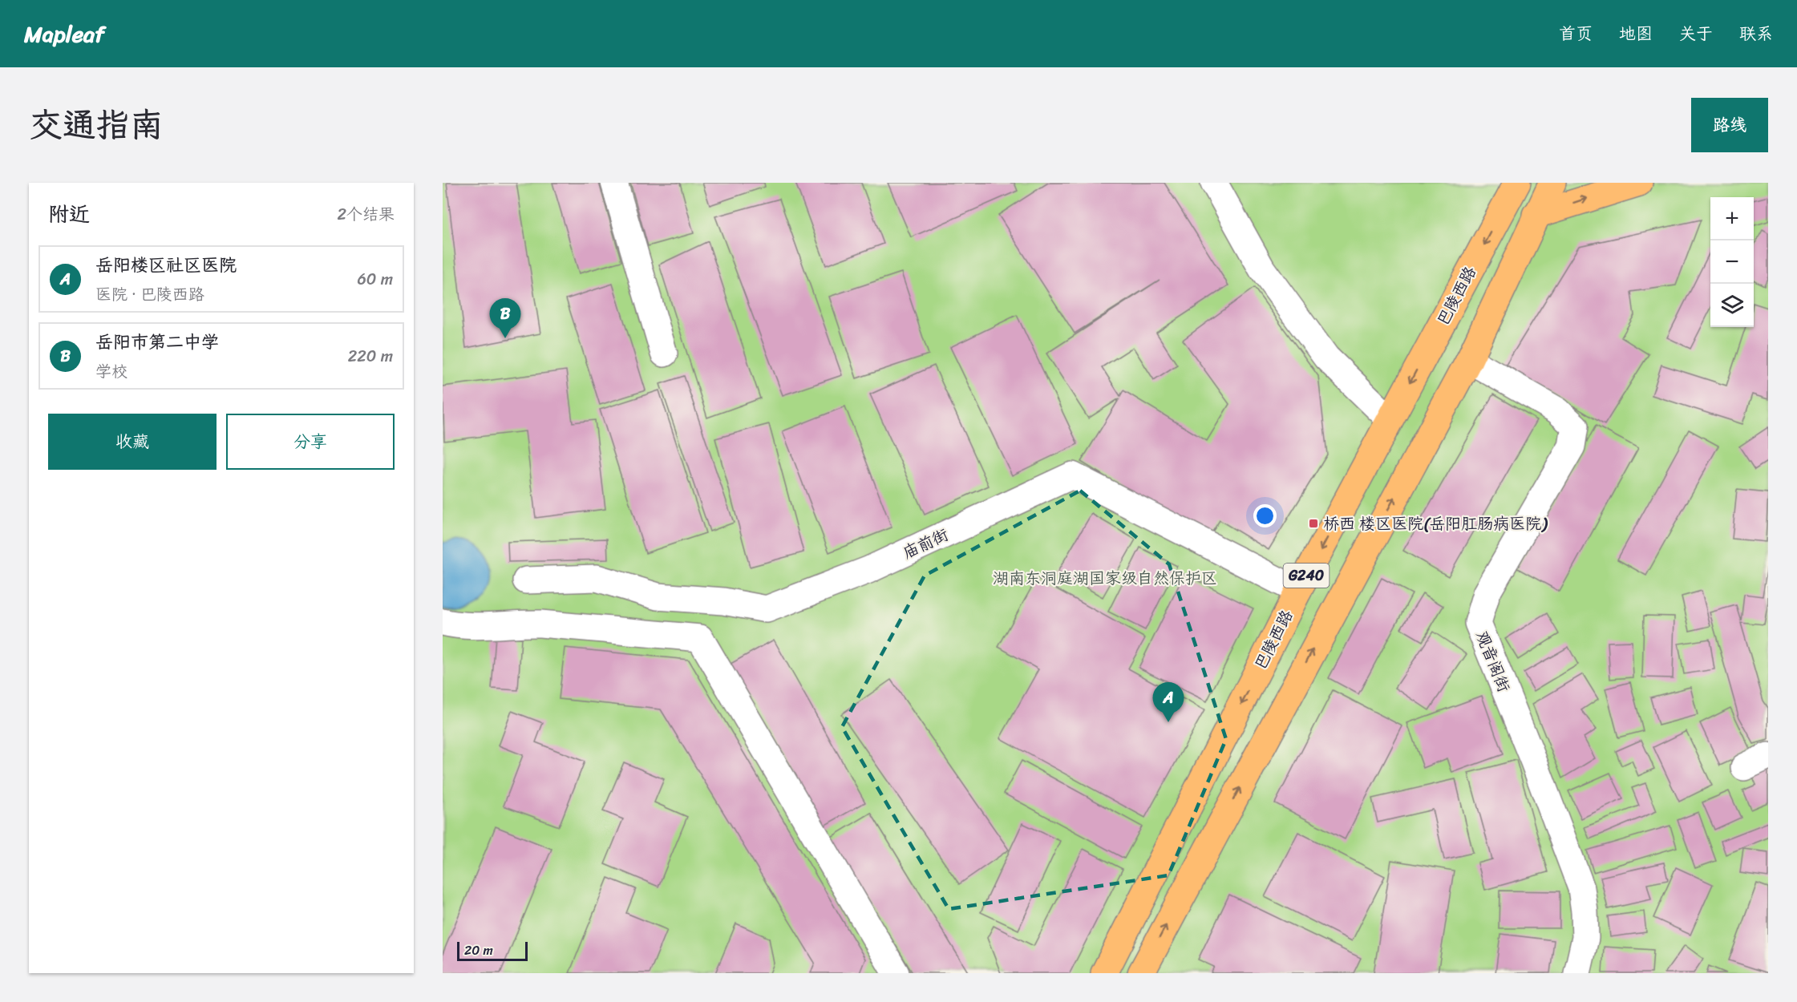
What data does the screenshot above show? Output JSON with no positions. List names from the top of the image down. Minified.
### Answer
{"streets":{"main road":["巴陵西路","G240"],"street":["庙前街","观音阁街"]},"crossings":[["巴陵西路","庙前街"],["G240","观音阁街"]],"parks":["湖南东洞庭湖国家级自然保护区"],"places":{"transit":["桥西 楼区医院(岳阳肛肠病医院)"]},"scale_bar":"20 m","page":{"header":"Mapleaf","nav":["首页","地图","关于","联系"],"title":"交通指南","buttons":["路线",["收藏","分享"]],"heading":["附近","2个结果"],"map_buttons":["+","−"],"list":[{"mark":"A","name":"岳阳楼区社区医院","note":"医院 · 巴陵西路","value":"60 m"},{"mark":"B","name":"岳阳市第二中学","note":"学校","value":"220 m"}],"pins":["B","A"],"scale":"20 m"}}
